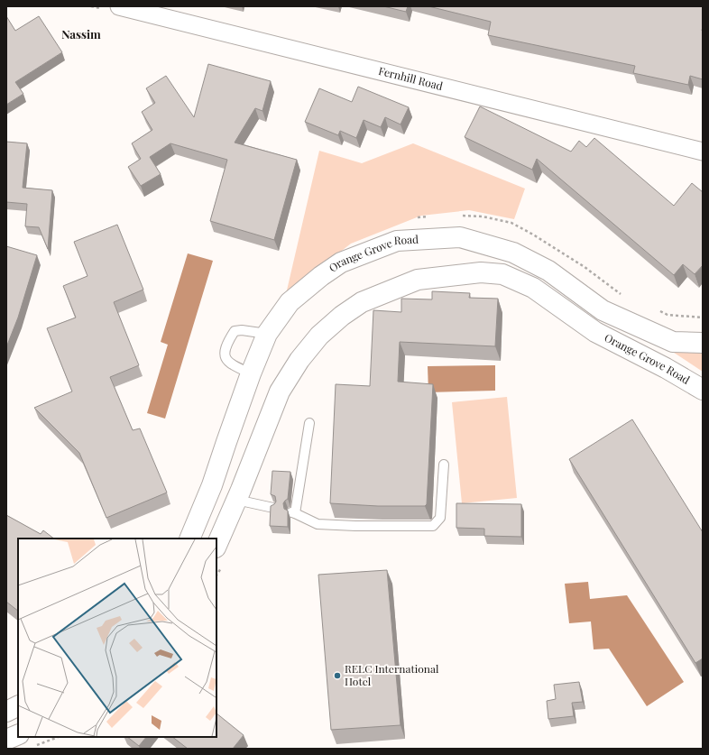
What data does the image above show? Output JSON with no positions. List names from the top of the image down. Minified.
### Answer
{"streets":{"street":["Fernhill Road","Orange Grove Road"]},"districts":["Nassim"],"places":["RELC International Hotel"]}
